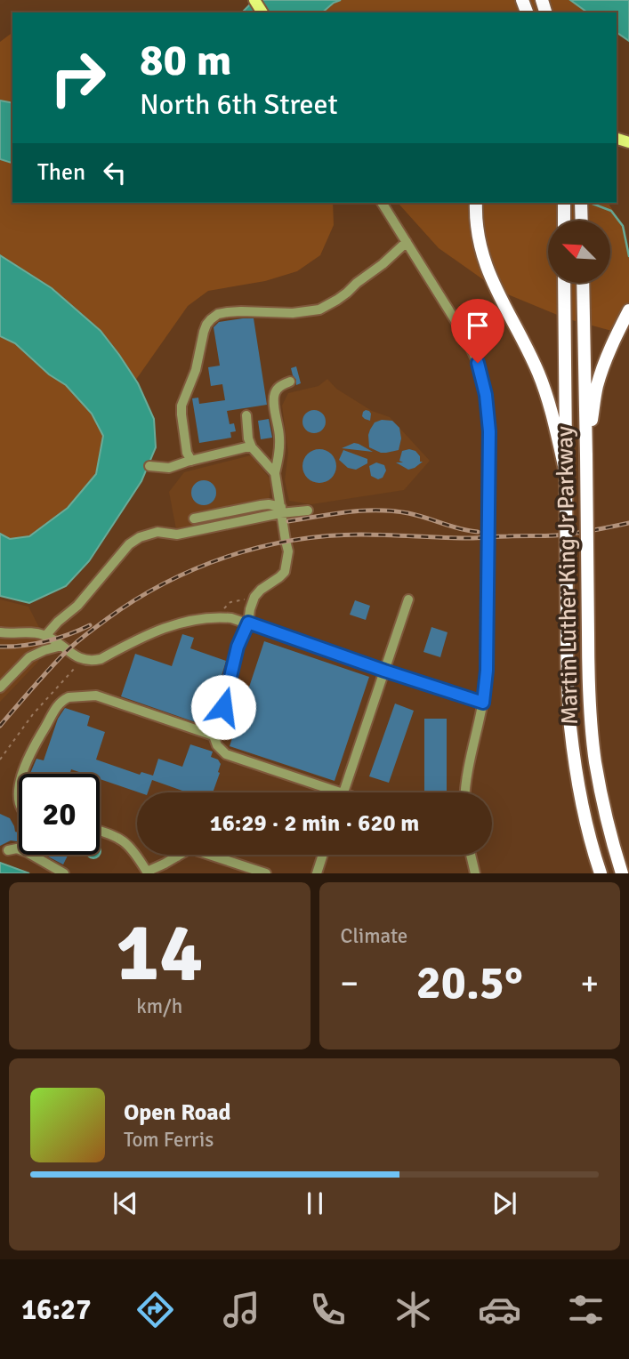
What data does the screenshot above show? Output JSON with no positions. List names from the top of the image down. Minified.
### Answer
{"streets":{"highway":["Martin Luther King Jr Parkway"]},"north":"top left","page":{"turn":["80 m","North 6th Street"],"then":"Then","limit":"20","trip":"16:29 · 2 min · 620 m","tile":[["14","km/h"],"Climate"],"heat":["−","20.5°","+"],"song":["Open Road","Tom Ferris"],"tabs":"16:27"}}
